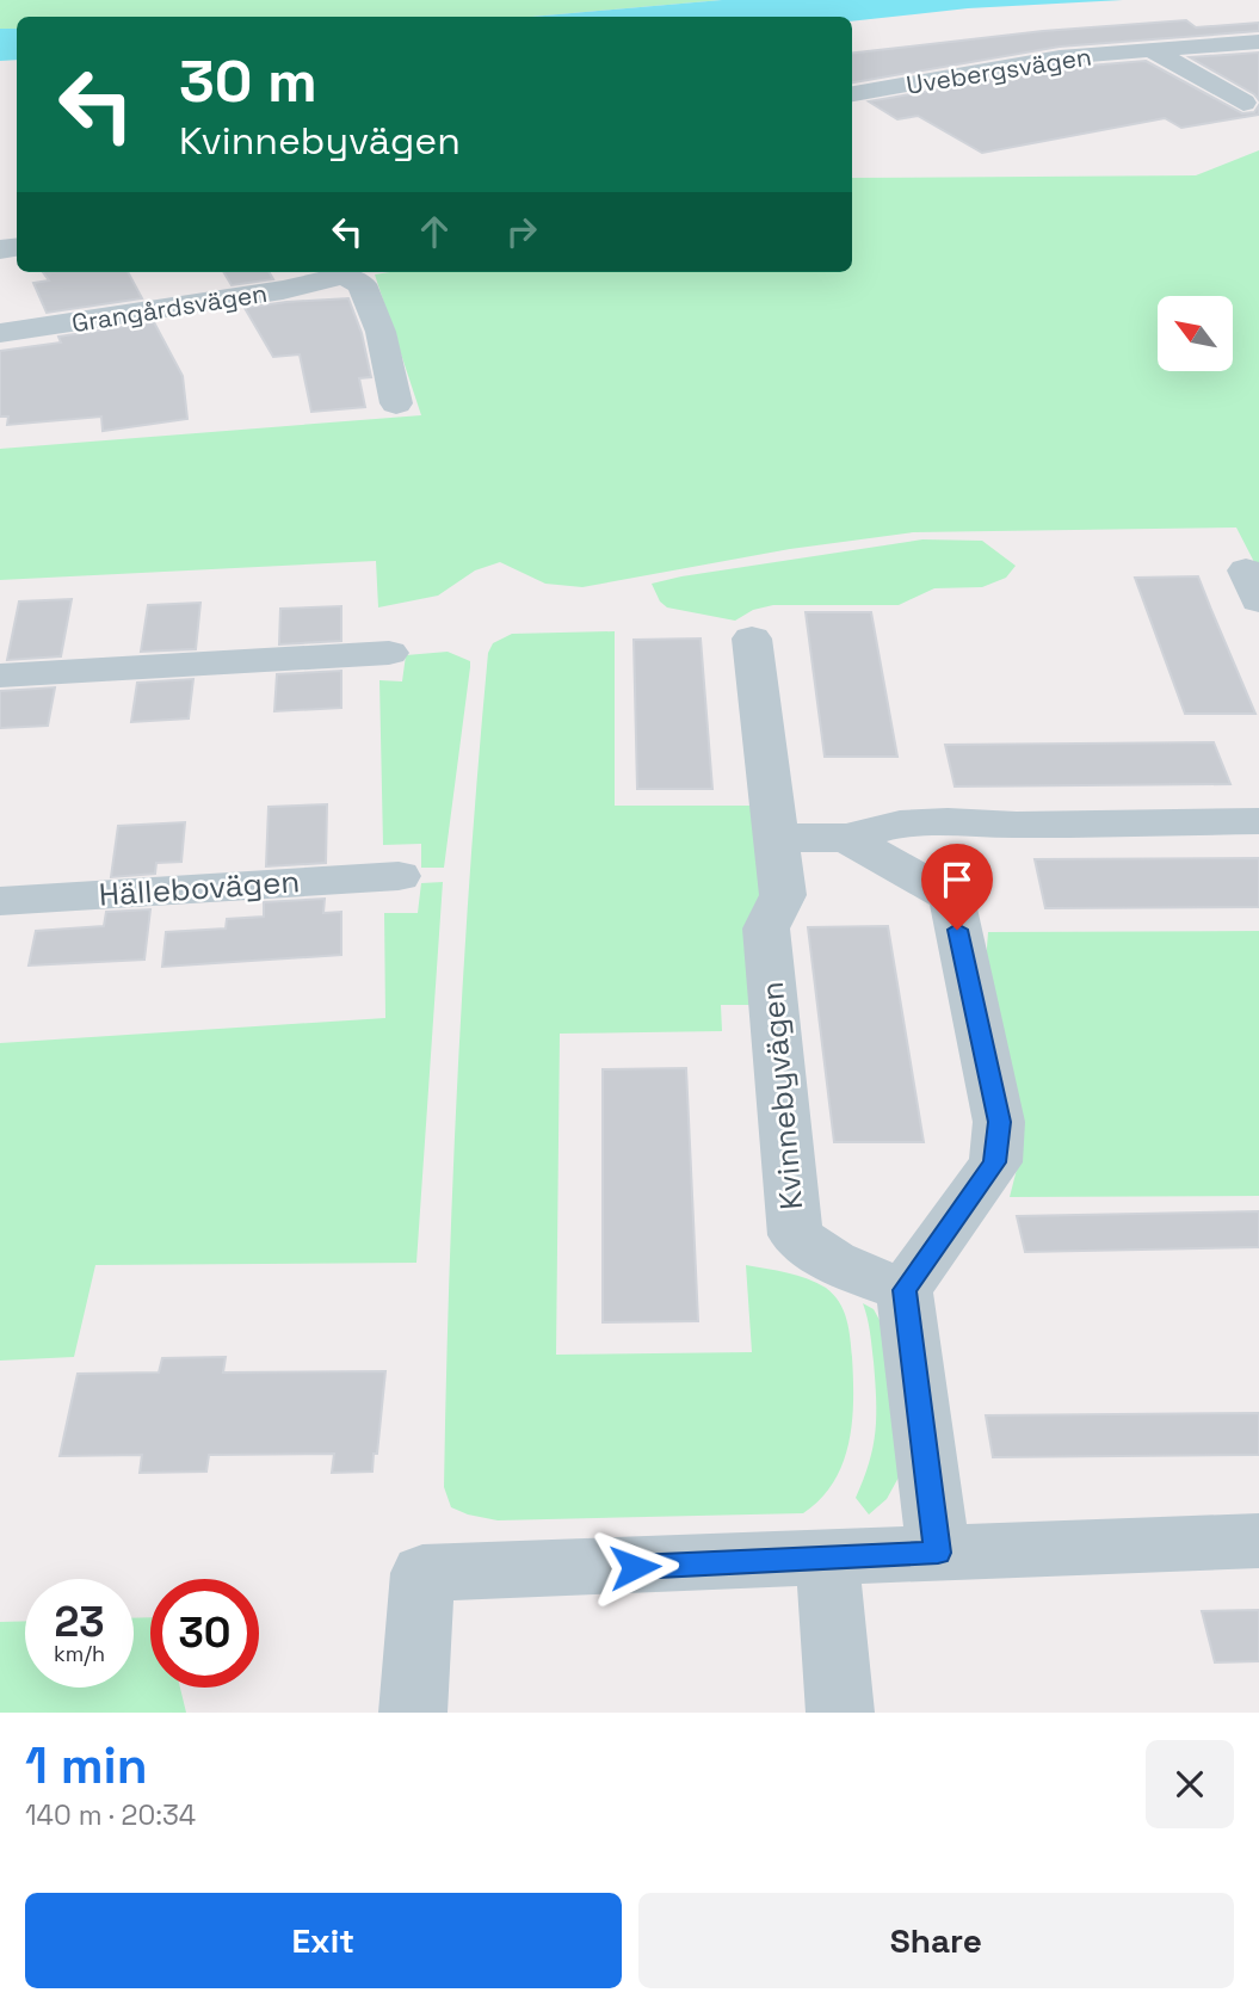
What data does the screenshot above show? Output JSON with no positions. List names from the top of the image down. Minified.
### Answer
{"streets":{"street":["Uvebergsvägen","Grangårdsvägen","Hällebovägen","Kvinnebyvägen"]},"north":"top left","page":{"turn":["30 m","Kvinnebyvägen"],"speed":"23 km/h","limit":"30","heading":["1 min","140 m · 20:34"],"buttons":["Exit","Share"]}}
